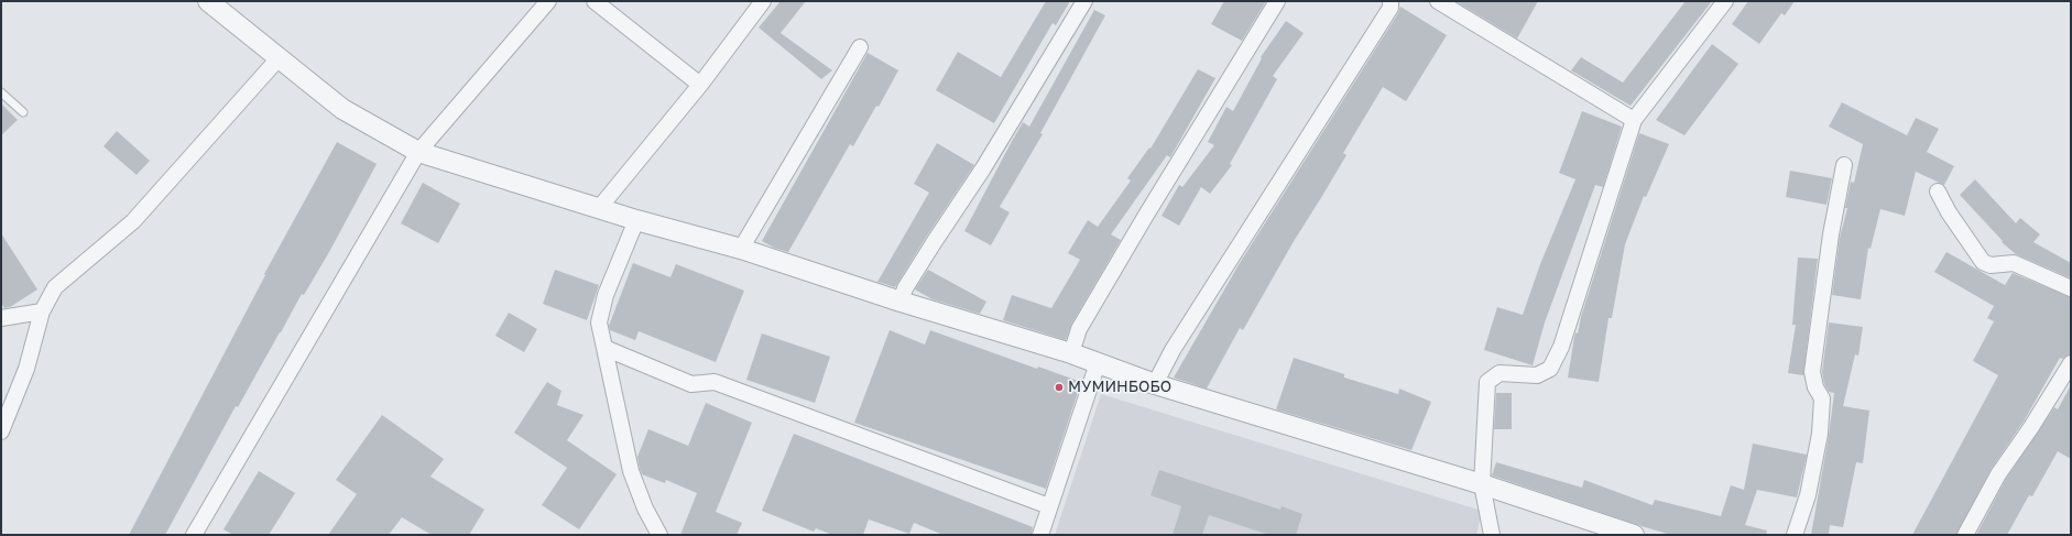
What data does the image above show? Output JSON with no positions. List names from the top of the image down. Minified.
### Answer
{"places":["МУМИНБОБО"]}
